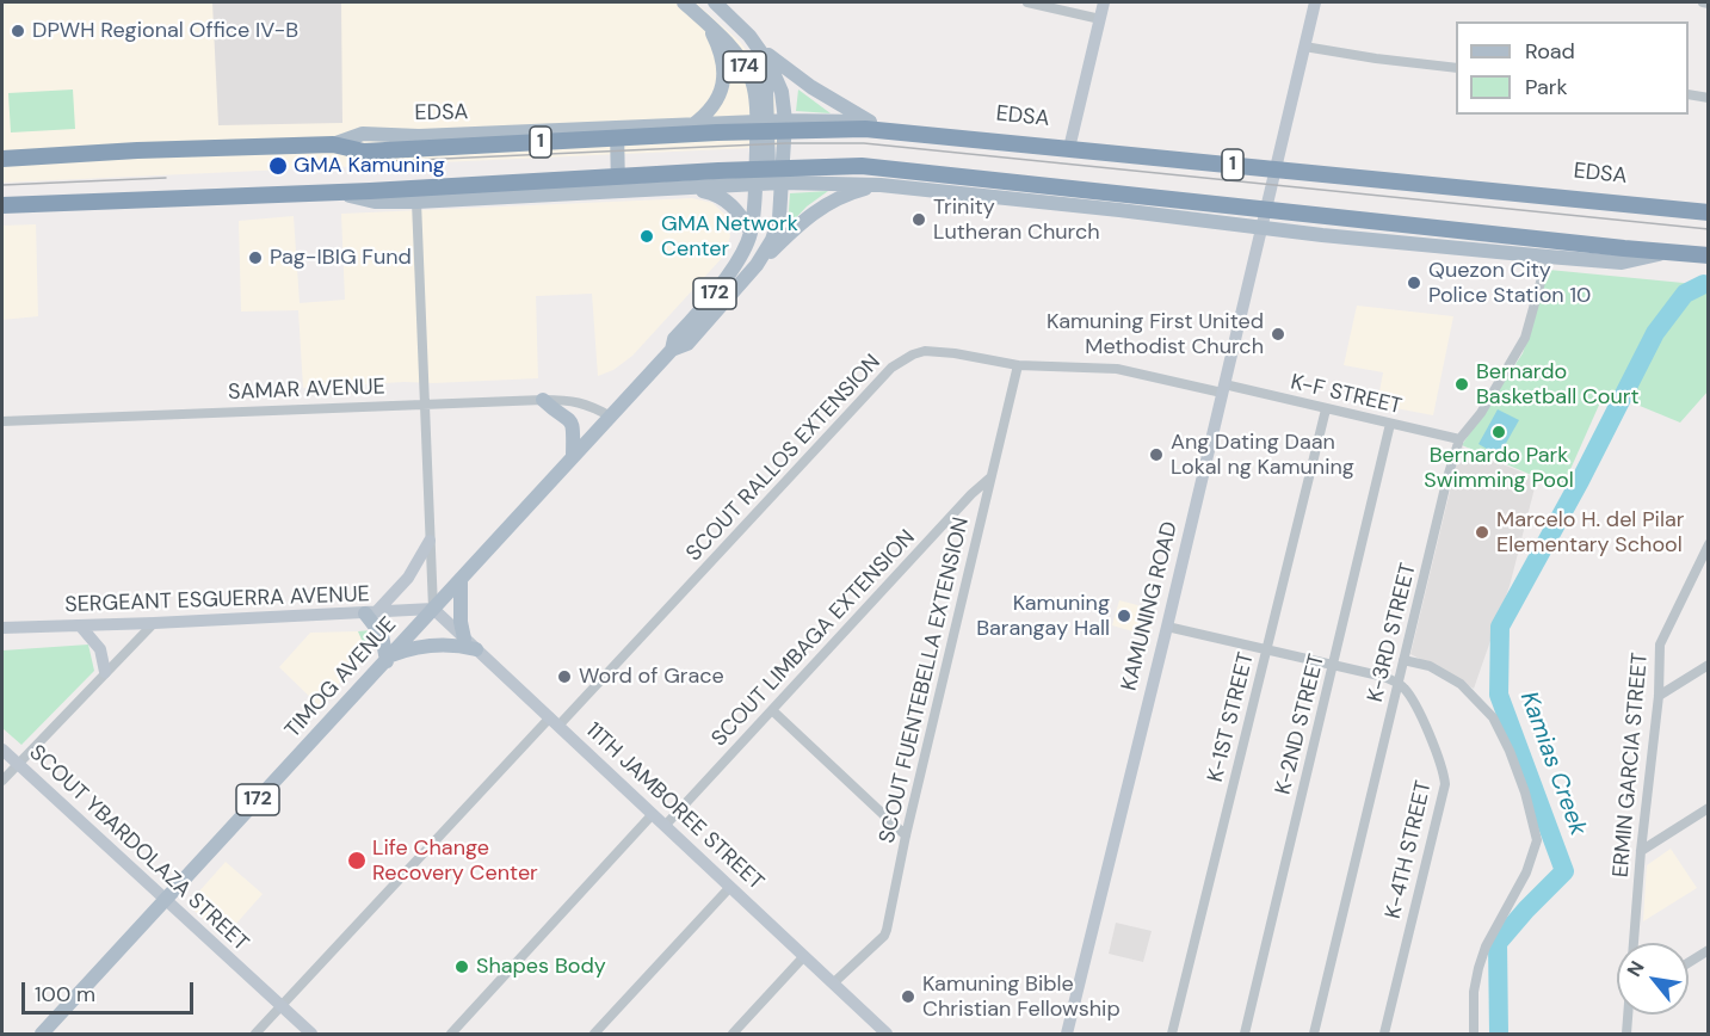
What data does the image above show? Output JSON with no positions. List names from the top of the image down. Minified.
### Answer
{"streets":{"highway":["EDSA","1"],"main road":["174","172","TIMOG AVENUE"],"street":["SAMAR AVENUE","K-F STREET","SCOUT RALLOS EXTENSION","SERGEANT ESGUERRA AVENUE","KAMUNING ROAD","K-3RD STREET","SCOUT LIMBAGA EXTENSION","SCOUT FUENTEBELLA EXTENSION","K-1ST STREET","K-2ND STREET","ERMIN GARCIA STREET","11TH JAMBOREE STREET","SCOUT YBARDOLAZA STREET","K-4TH STREET"]},"crossings":[["174","EDSA"],["174","TIMOG AVENUE"],["EDSA","KAMUNING ROAD"],["EDSA","TIMOG AVENUE"],["SAMAR AVENUE","TIMOG AVENUE"],["K-F STREET","SCOUT RALLOS EXTENSION"],["K-F STREET","KAMUNING ROAD"],["K-F STREET","K-3RD STREET"],["K-F STREET","K-1ST STREET"],["K-F STREET","K-2ND STREET"],["SCOUT RALLOS EXTENSION","KAMUNING ROAD"],["SCOUT RALLOS EXTENSION","SCOUT FUENTEBELLA EXTENSION"],["SCOUT RALLOS EXTENSION","11TH JAMBOREE STREET"],["SCOUT RALLOS EXTENSION","SCOUT YBARDOLAZA STREET"],["SERGEANT ESGUERRA AVENUE","TIMOG AVENUE"],["SERGEANT ESGUERRA AVENUE","11TH JAMBOREE STREET"],["K-3RD STREET","K-4TH STREET"],["SCOUT LIMBAGA EXTENSION","SCOUT FUENTEBELLA EXTENSION"],["SCOUT LIMBAGA EXTENSION","11TH JAMBOREE STREET"],["TIMOG AVENUE","11TH JAMBOREE STREET"],["TIMOG AVENUE","SCOUT YBARDOLAZA STREET"],["SCOUT FUENTEBELLA EXTENSION","11TH JAMBOREE STREET"]],"water":["Kamias Creek"],"places":["DPWH Regional Office IV-B","GMA Kamuning","Trinity Lutheran Church","GMA Network Center","Pag-IBIG Fund","Quezon City Police Station 10","Kamuning First United Methodist Church","Bernardo Basketball Court","Bernardo Park Swimming Pool","Ang Dating Daan Lokal ng Kamuning","Marcelo H. del Pilar Elementary School","Kamuning Barangay Hall","Word of Grace","Life Change Recovery Center","Shapes Body","Kamuning Bible Christian Fellowship"],"legend":["Road","Park"],"scale_bar":"100 m","north":"top left"}
